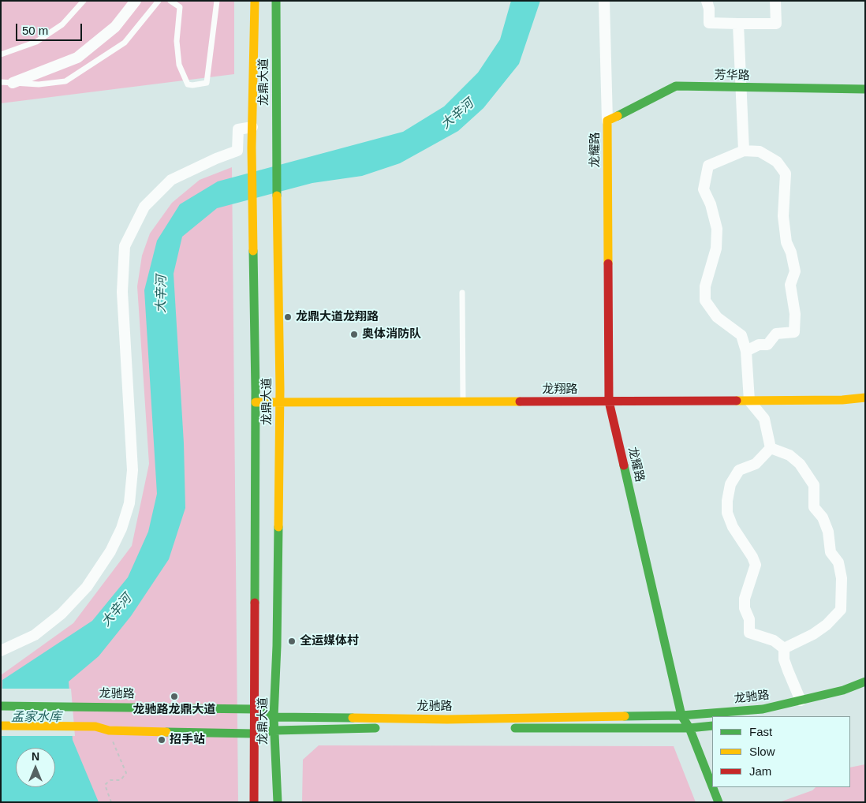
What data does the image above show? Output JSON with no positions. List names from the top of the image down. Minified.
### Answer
{"streets":{"main road":["芳华路","龙鼎大道","龙耀路","龙翔路","龙驰路"]},"crossings":[["芳华路","龙耀路"],["龙鼎大道","龙翔路"],["龙鼎大道","龙驰路"],["龙耀路","龙翔路"],["龙耀路","龙驰路"]],"water":["大辛河","孟家水库"],"places":["龙鼎大道龙翔路","奥体消防队","全运媒体村","龙驰路龙鼎大道","招手站"],"legend":["Fast","Slow","Jam"],"scale_bar":"50 m","north":"top"}
